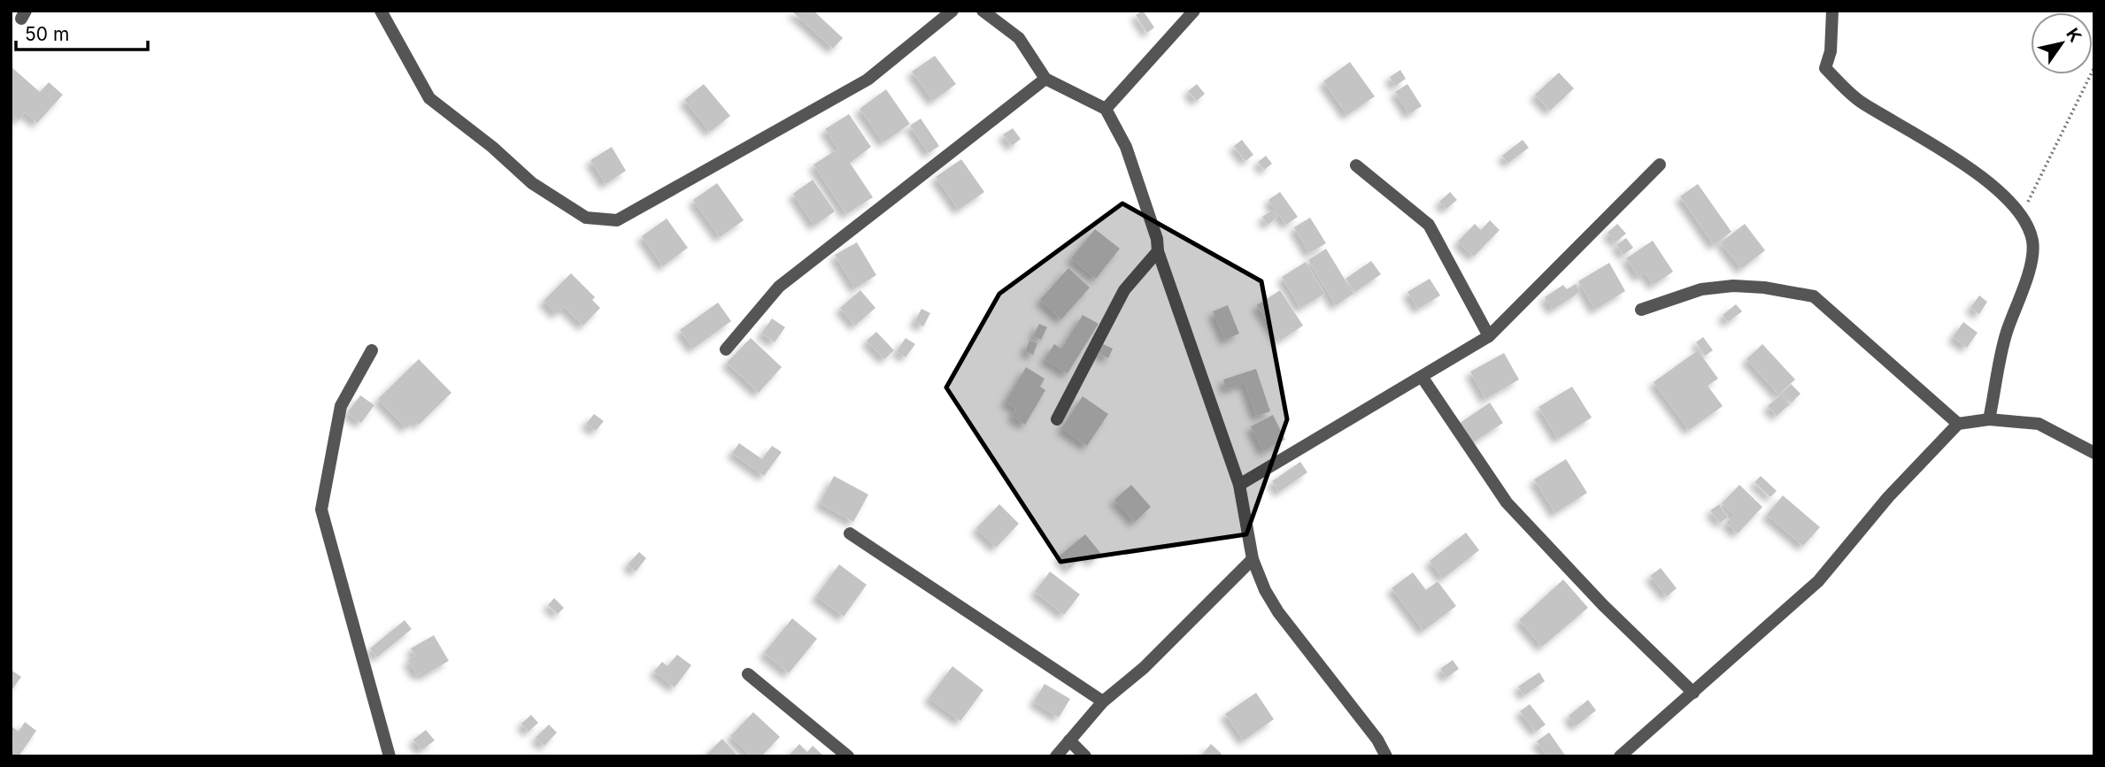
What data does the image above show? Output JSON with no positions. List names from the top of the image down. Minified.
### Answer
{"scale_bar":"50 m","north":"top right"}
